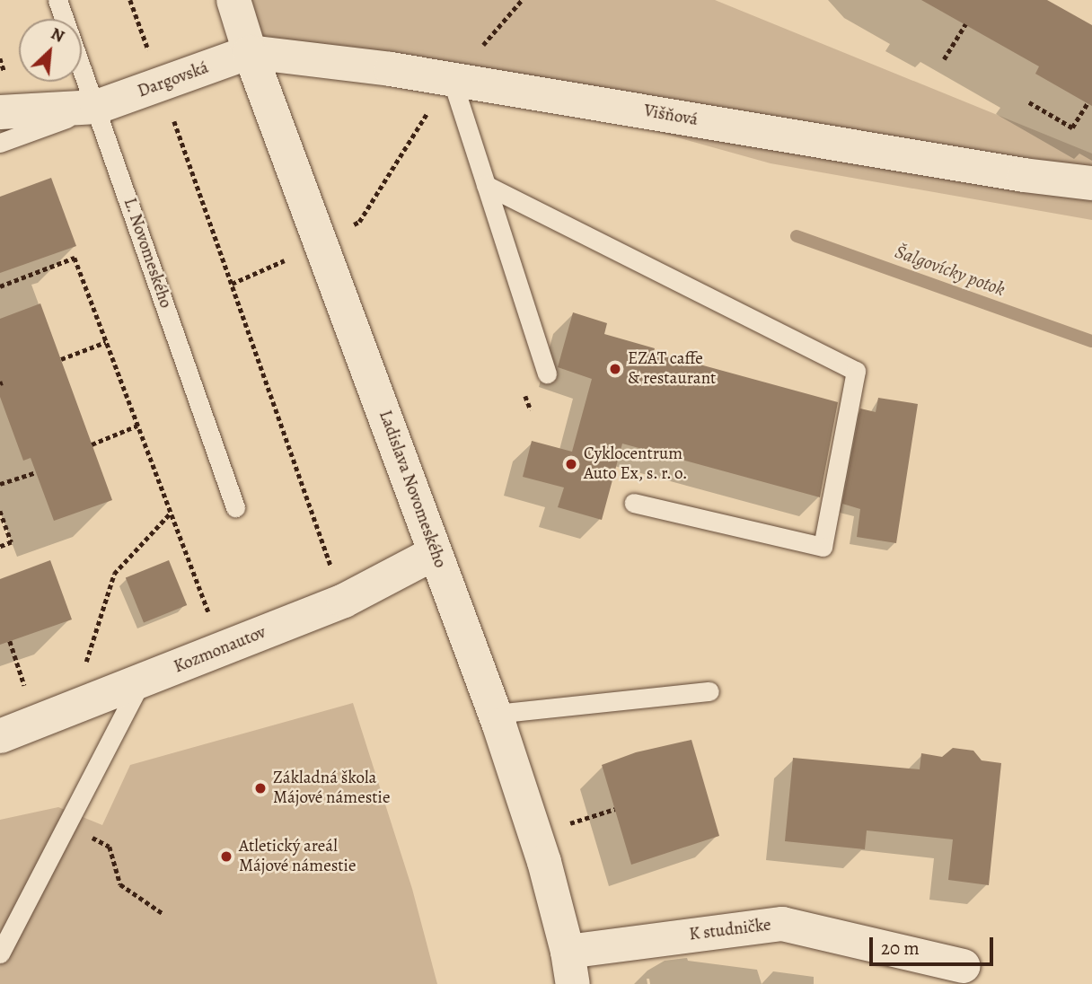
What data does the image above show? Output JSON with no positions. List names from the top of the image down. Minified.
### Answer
{"streets":{"street":["Dargovská","Višňová","Ladislava Novomeského","Kozmonautov","K studničke"],"lane":["L. Novomeského"]},"crossings":[["Dargovská","Višňová"],["Dargovská","L. Novomeského"],["Dargovská","Ladislava Novomeského"],["Višňová","Ladislava Novomeského"],["Ladislava Novomeského","Kozmonautov"],["Ladislava Novomeského","K studničke"]],"water":["Šalgovícky potok"],"places":["EZAT caffe & restaurant","Cyklocentrum Auto Ex, s. r. o.","Základná škola Májové námestie","Atletický areál Májové námestie"],"scale_bar":"20 m","north":"top right"}
